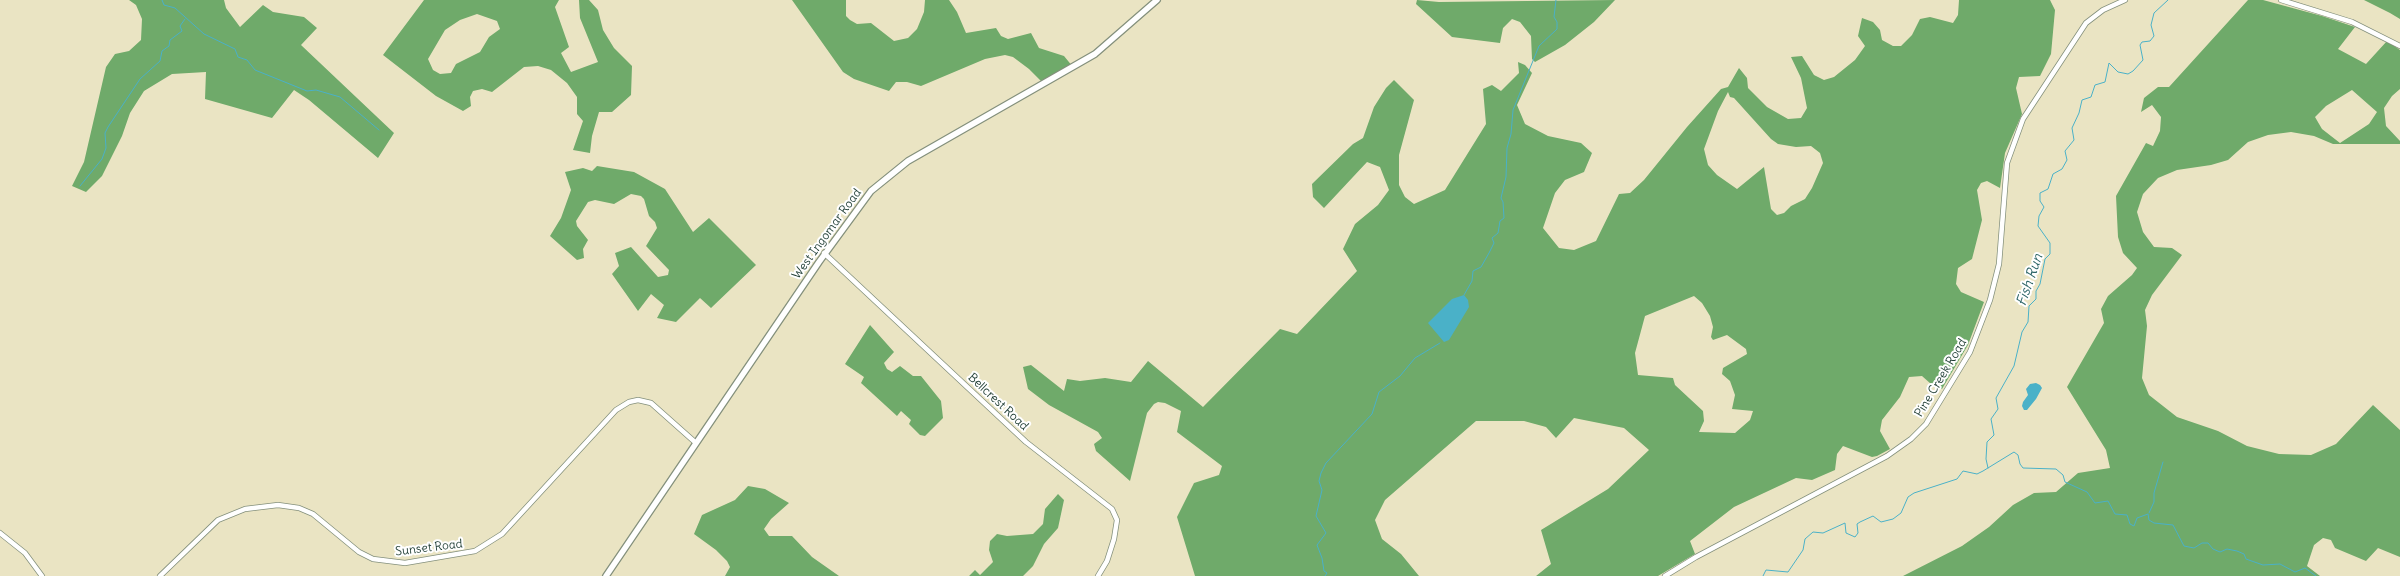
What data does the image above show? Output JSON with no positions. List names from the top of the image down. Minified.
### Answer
{"streets":{"main road":["West Ingomar Road"],"street":["Pine Creek Road","Bellcrest Road","Sunset Road"]},"crossings":[["West Ingomar Road","Bellcrest Road"],["West Ingomar Road","Sunset Road"]],"water":["Fish Run"]}
